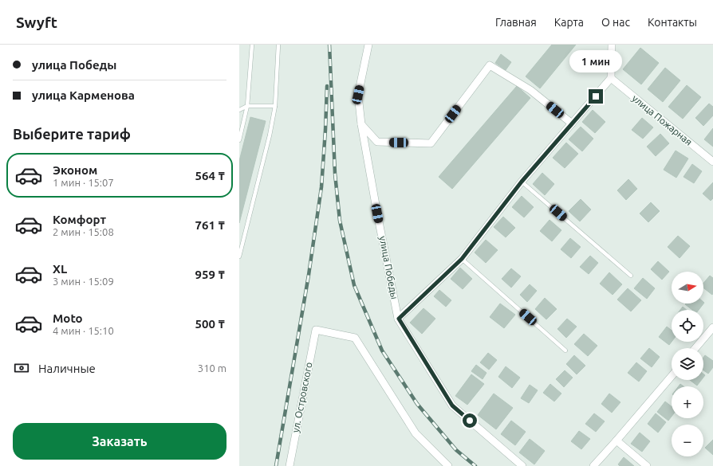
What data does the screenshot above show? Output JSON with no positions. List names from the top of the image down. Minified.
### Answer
{"streets":{"street":["улица Пожарная","улица Победы","ул. Островского"]},"north":"right","page":{"header":"Swyft","nav":["Главная","Карта","О нас","Контакты"],"banner":["улица Победы","улица Карменова"],"bubble":"1 мин","heading":"Выберите тариф","list":[{"name":"Эконом","note":"1 мин · 15:07","value":"564 ₸"},{"name":"Комфорт","note":"2 мин · 15:08","value":"761 ₸"},{"name":"XL","note":"3 мин · 15:09","value":"959 ₸"},{"name":"Moto","note":"4 мин · 15:10","value":"500 ₸"}],"map_buttons":["+","−"],"pay":["Наличные","310 m"],"buttons":"Заказать"}}
